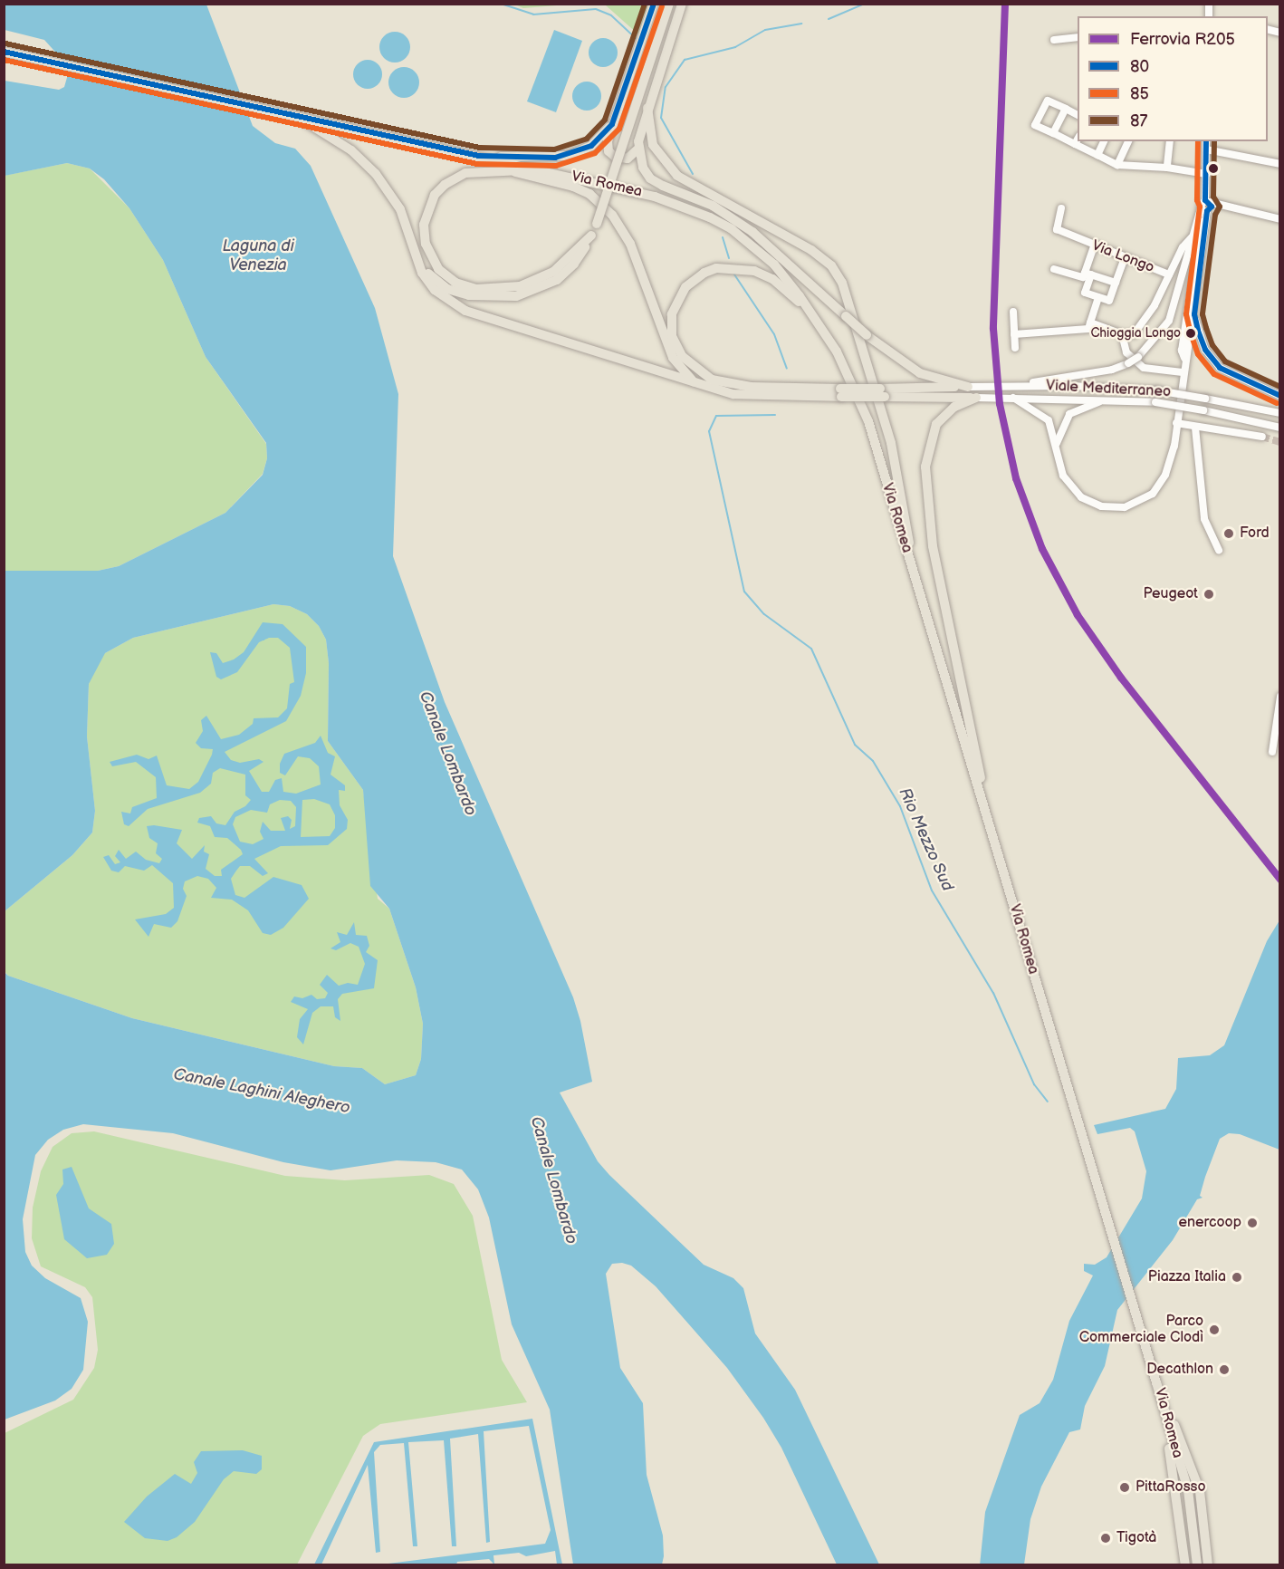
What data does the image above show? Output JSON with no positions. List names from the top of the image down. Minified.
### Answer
{"streets":{"main road":["Via Romea"],"street":["Via Longo","Viale Mediterraneo"]},"water":["Laguna di Venezia","Canale Lombardo","Rio Mezzo Sud","Canale Laghini Aleghero"],"places":["Chioggia Longo","Ford","Peugeot","enercoop","Piazza Italia","Parco Commerciale Clodì","Decathlon","PittaRosso","Tigotà"],"lines":["rail line R205","transit line 80","transit line 87","transit line 85"],"legend":["Ferrovia R205","80","85","87"]}
